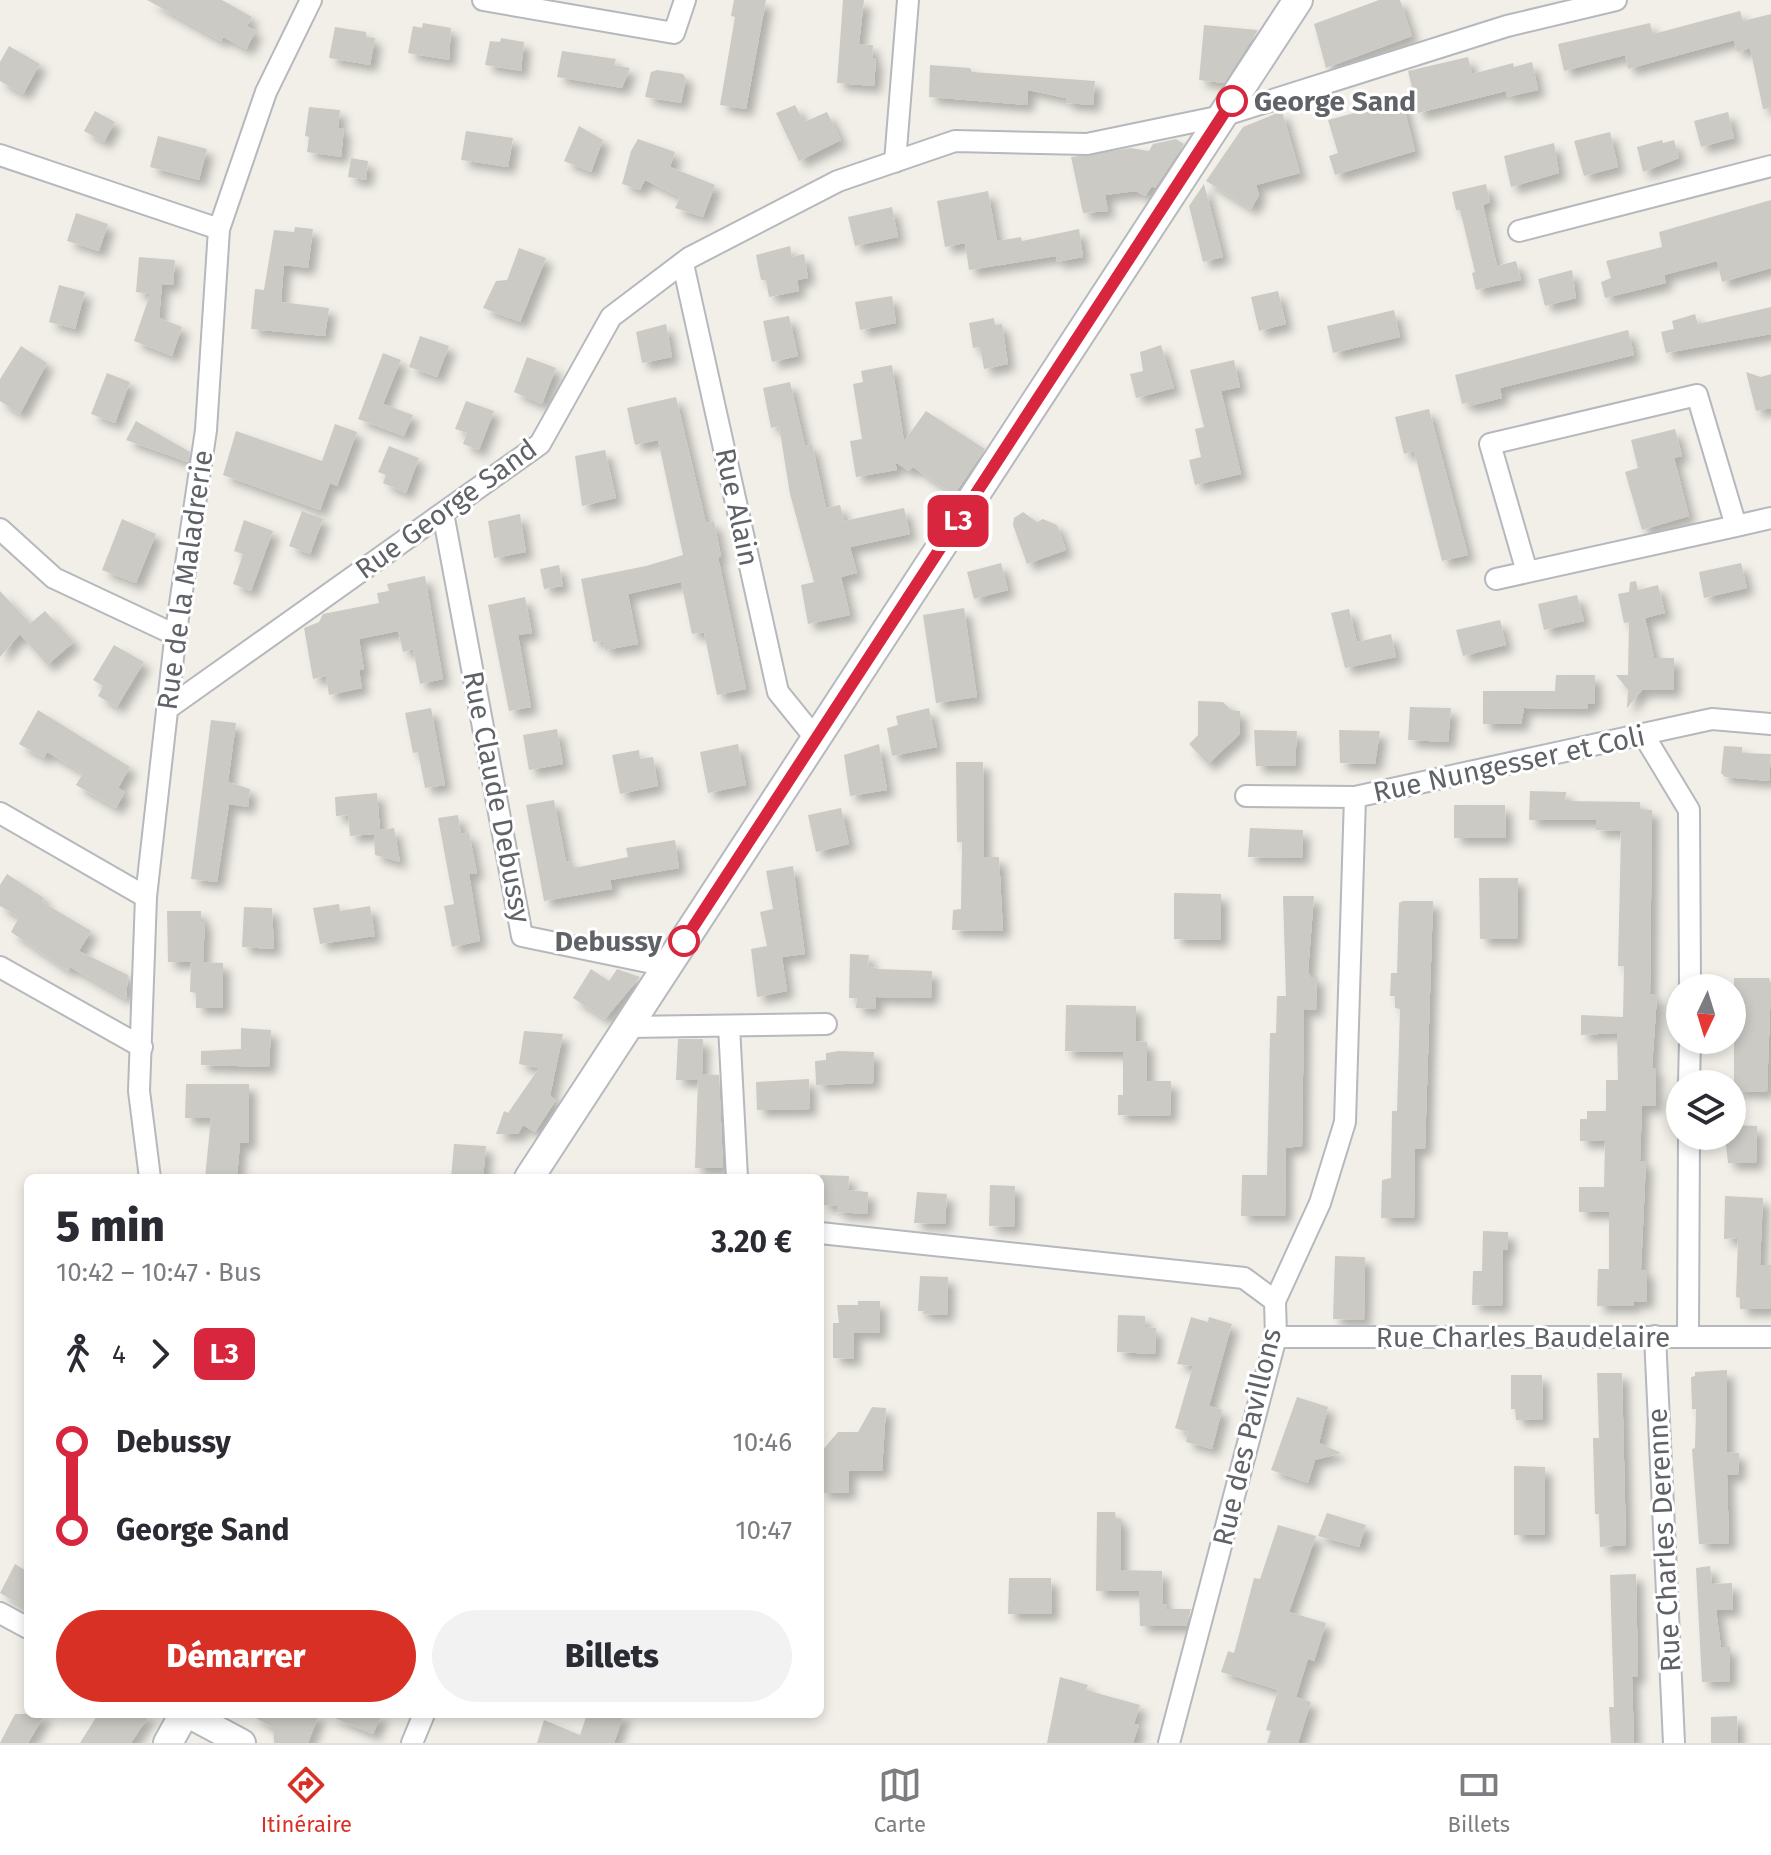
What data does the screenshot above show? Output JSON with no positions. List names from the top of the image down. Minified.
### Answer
{"streets":{"street":["Rue Alain","Rue George Sand","Rue de la Maladrerie","Rue Nungesser et Coli","Rue Claude Debussy","Rue Charles Baudelaire","Rue des Pavillons","Rue Charles Derenne"]},"crossings":[["Rue Alain","Rue George Sand"],["Rue George Sand","Rue de la Maladrerie"],["Rue George Sand","Rue Claude Debussy"],["Rue Charles Baudelaire","Rue des Pavillons"],["Rue Charles Baudelaire","Rue Charles Derenne"]],"places":["George Sand","Debussy"],"lines":["bus line L3"],"north":"bottom","page":{"on_map":"L3","heading":["5 min","10:42 – 10:47 · Bus","3.20 €"],"legs":["4","L3"],"list":[{"name":"Debussy","value":"10:46"},{"name":"George Sand","value":"10:47"}],"buttons":["Démarrer","Billets"],"tabs":["Itinéraire","Carte","Billets"]}}
